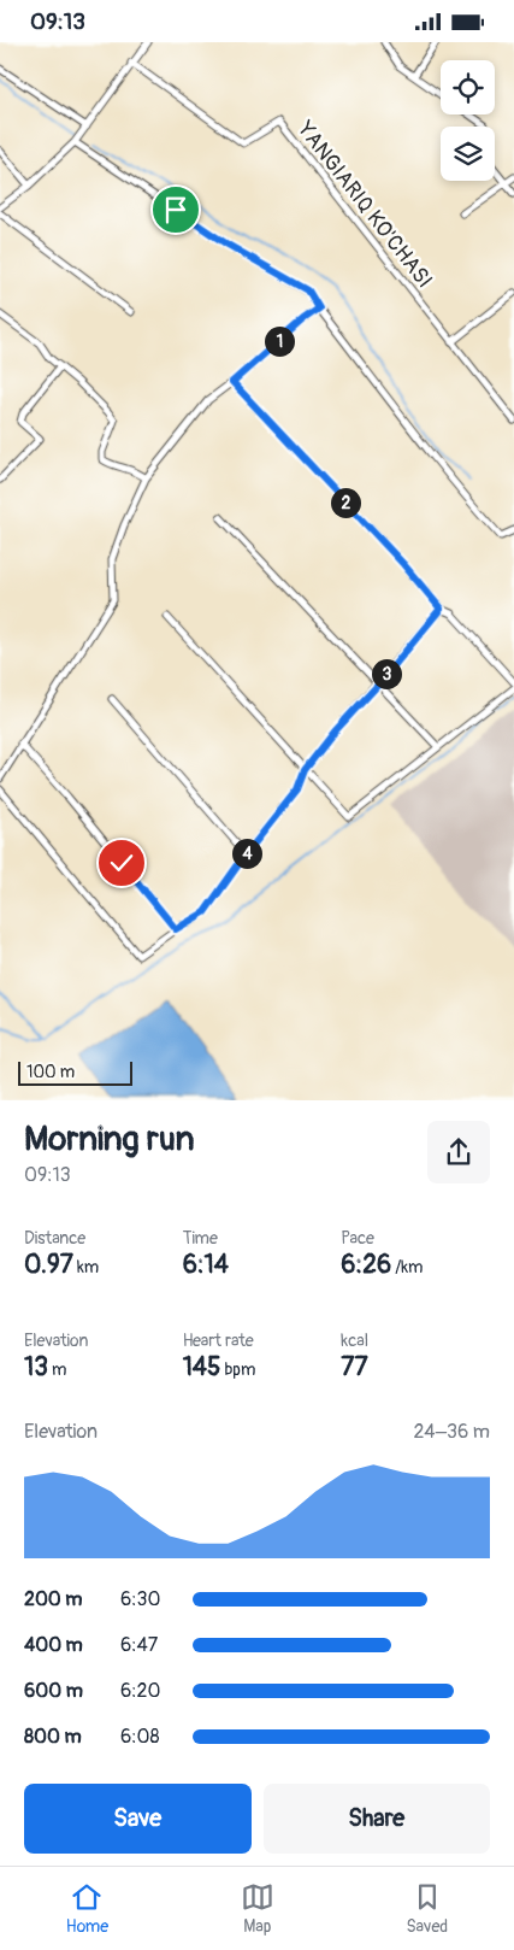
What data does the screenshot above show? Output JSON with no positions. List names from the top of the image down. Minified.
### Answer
{"streets":{"street":["YANGIARIQ KO'CHASI"]},"scale_bar":"100 m","page":{"status":"09:13","pins":["1","2","3","4"],"scale":"100 m","heading":["Morning run","09:13"],"stats":[["Distance","0.97 km"],["Time","6:14"],["Pace","6:26 /km"],["Elevation","13 m"],["Heart rate","145 bpm"],["kcal","77"]],"chart":["Elevation","24–36 m"],"list":[{"name":"200 m","note":"6:30"},{"name":"400 m","note":"6:47"},{"name":"600 m","note":"6:20"},{"name":"800 m","note":"6:08"}],"buttons":["Save","Share"],"tabs":["Home","Map","Saved"]}}
